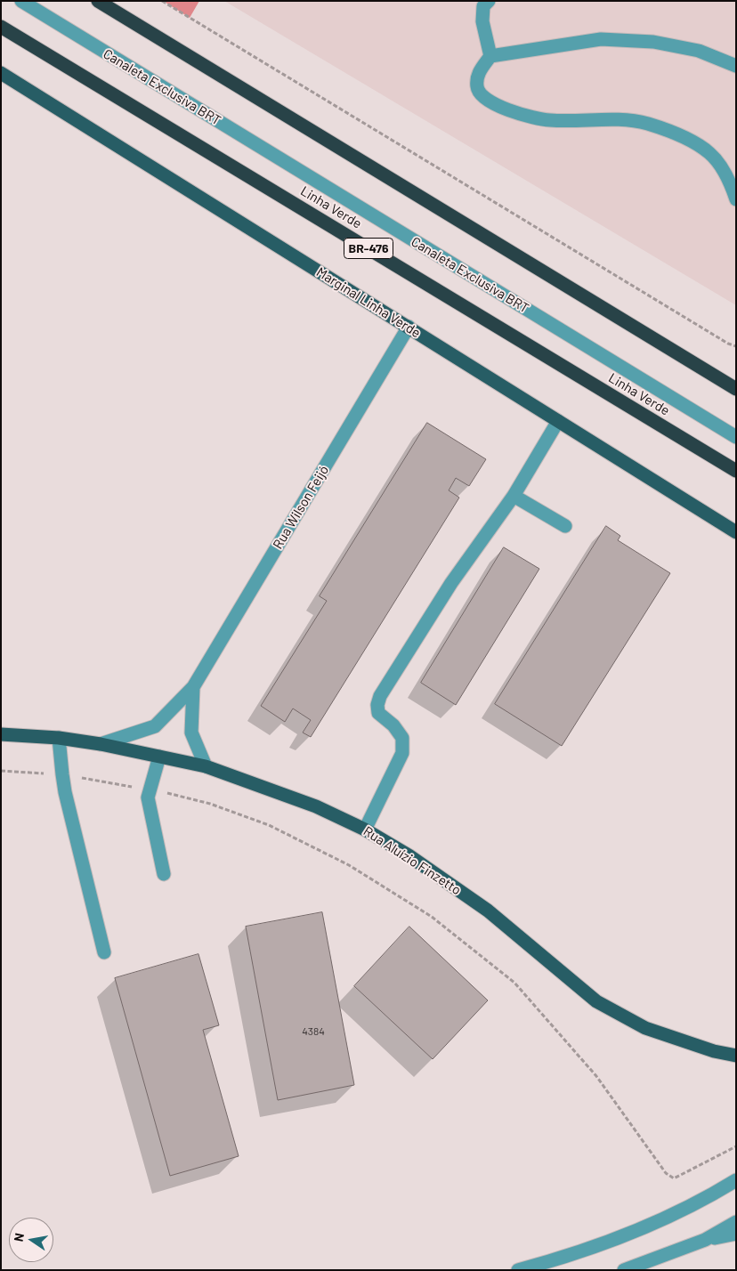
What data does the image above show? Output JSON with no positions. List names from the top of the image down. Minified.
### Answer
{"streets":{"highway":["Linha Verde","BR-476"],"main road":["Marginal Linha Verde","Rua Aluízio Finzetto"],"street":["Canaleta Exclusiva BRT","Rua Wilson Feijó"]},"crossings":[["Marginal Linha Verde","Rua Wilson Feijó"],["Rua Wilson Feijó","Rua Aluízio Finzetto"]],"house_numbers":["4384"],"north":"left"}
